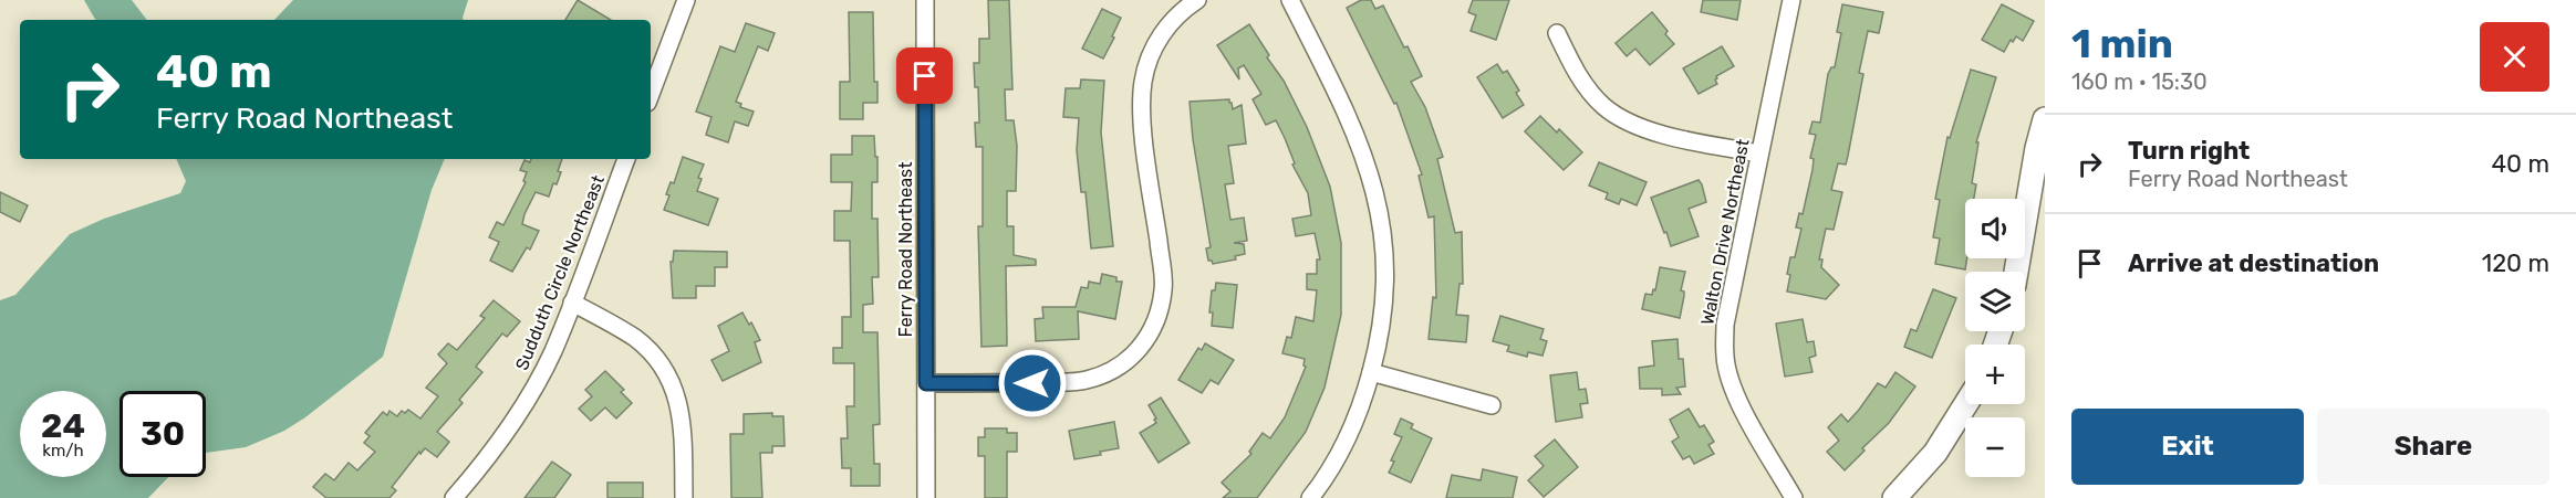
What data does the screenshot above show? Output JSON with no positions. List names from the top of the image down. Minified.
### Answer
{"streets":{"street":["Walton Drive Northeast","Ferry Road Northeast","Sudduth Circle Northeast"]},"page":{"heading":["1 min","160 m · 15:30"],"turn":["40 m","Ferry Road Northeast"],"list":[{"name":"Turn right","note":"Ferry Road Northeast","value":"40 m"},{"name":"Arrive at destination","value":"120 m"}],"map_buttons":["+","−"],"speed":"24 km/h","limit":"30","buttons":["Exit","Share"]}}
